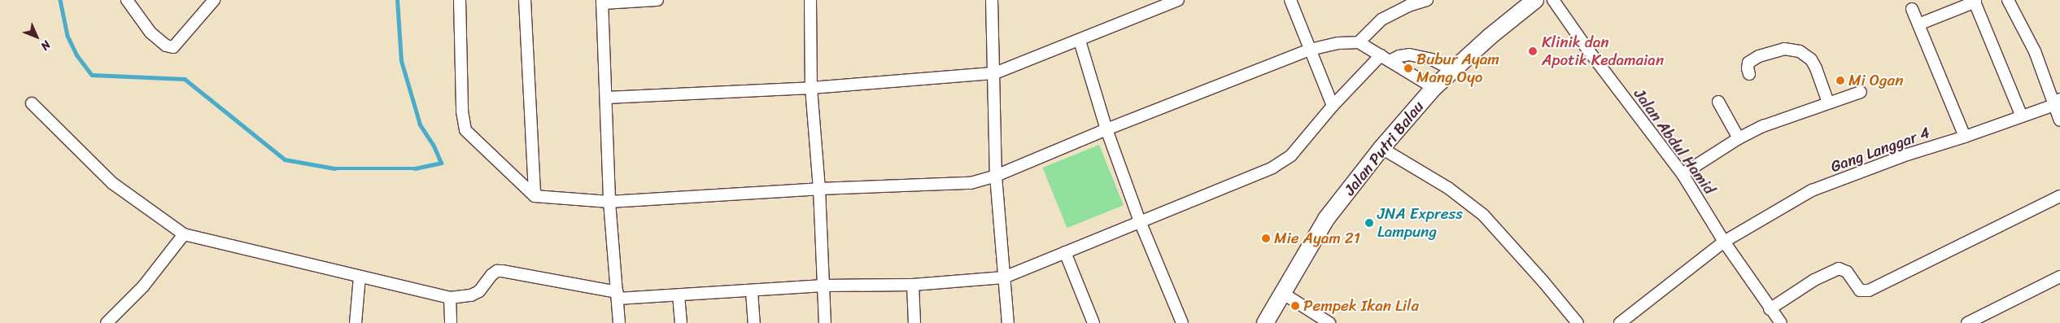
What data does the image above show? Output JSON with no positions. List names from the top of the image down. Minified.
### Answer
{"streets":{"main road":["Jalan Putri Balau"],"street":["Jalan Abdul Hamid","Gang Langgar 4"]},"crossings":[["Jalan Abdul Hamid","Gang Langgar 4"]],"places":["Klinik dan Apotik Kedamaian","Bubur Ayam Mang Oyo","Mi Ogan","JNA Express Lampung","Mie Ayam 21","Pempek Ikan Lila"],"north":"bottom right"}
